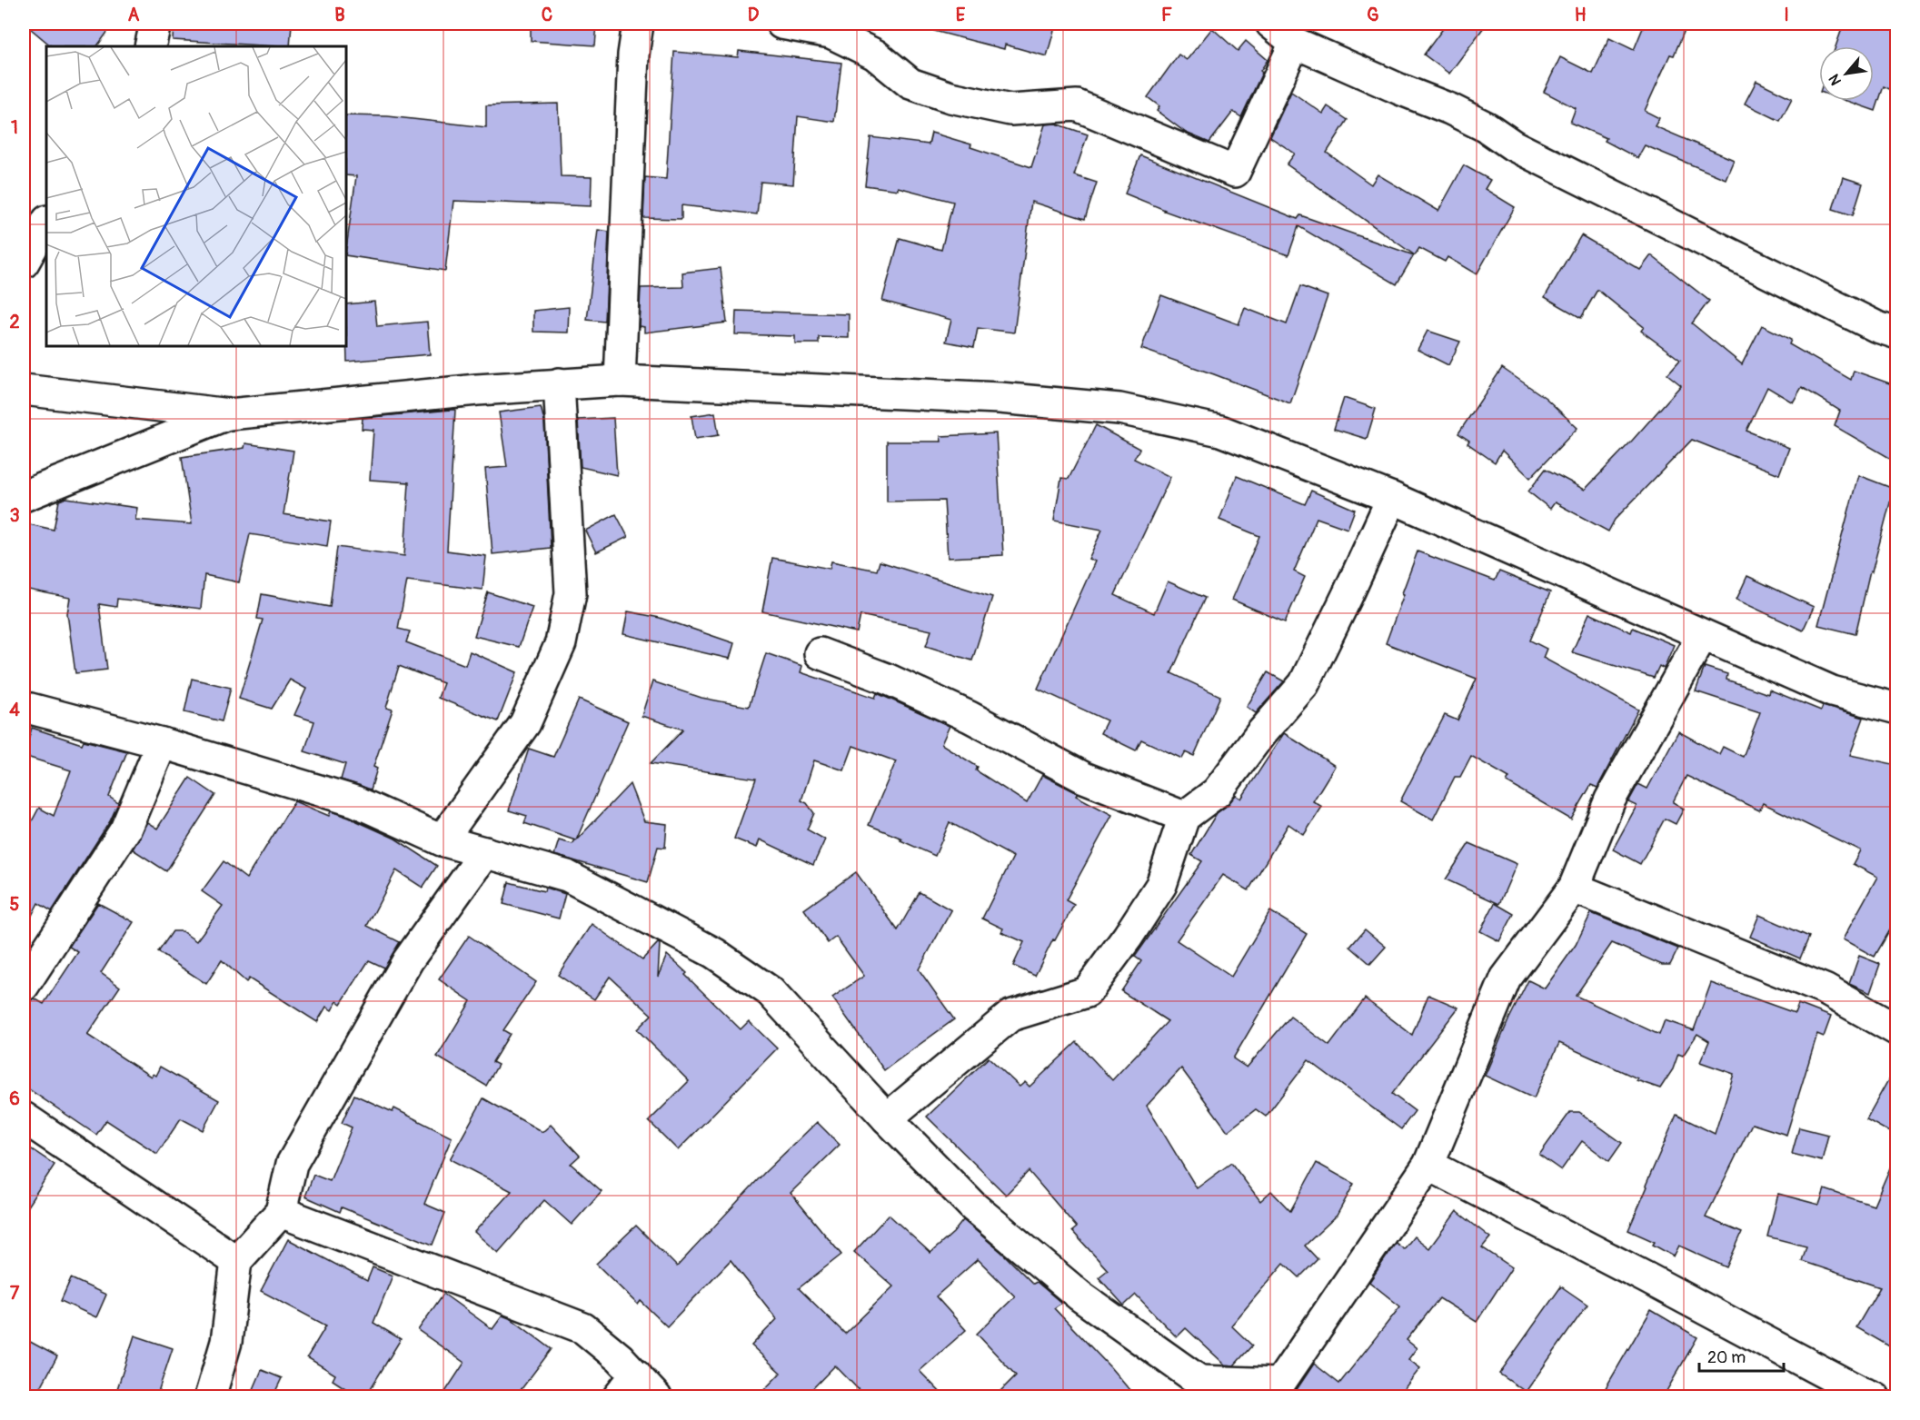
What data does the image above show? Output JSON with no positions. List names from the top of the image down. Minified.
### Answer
{"scale_bar":"20 m","north":"bottom left","grid":{"columns":["A","B","C","D","E","F","G","H","I"],"rows":["1","2","3","4","5","6","7"]}}
